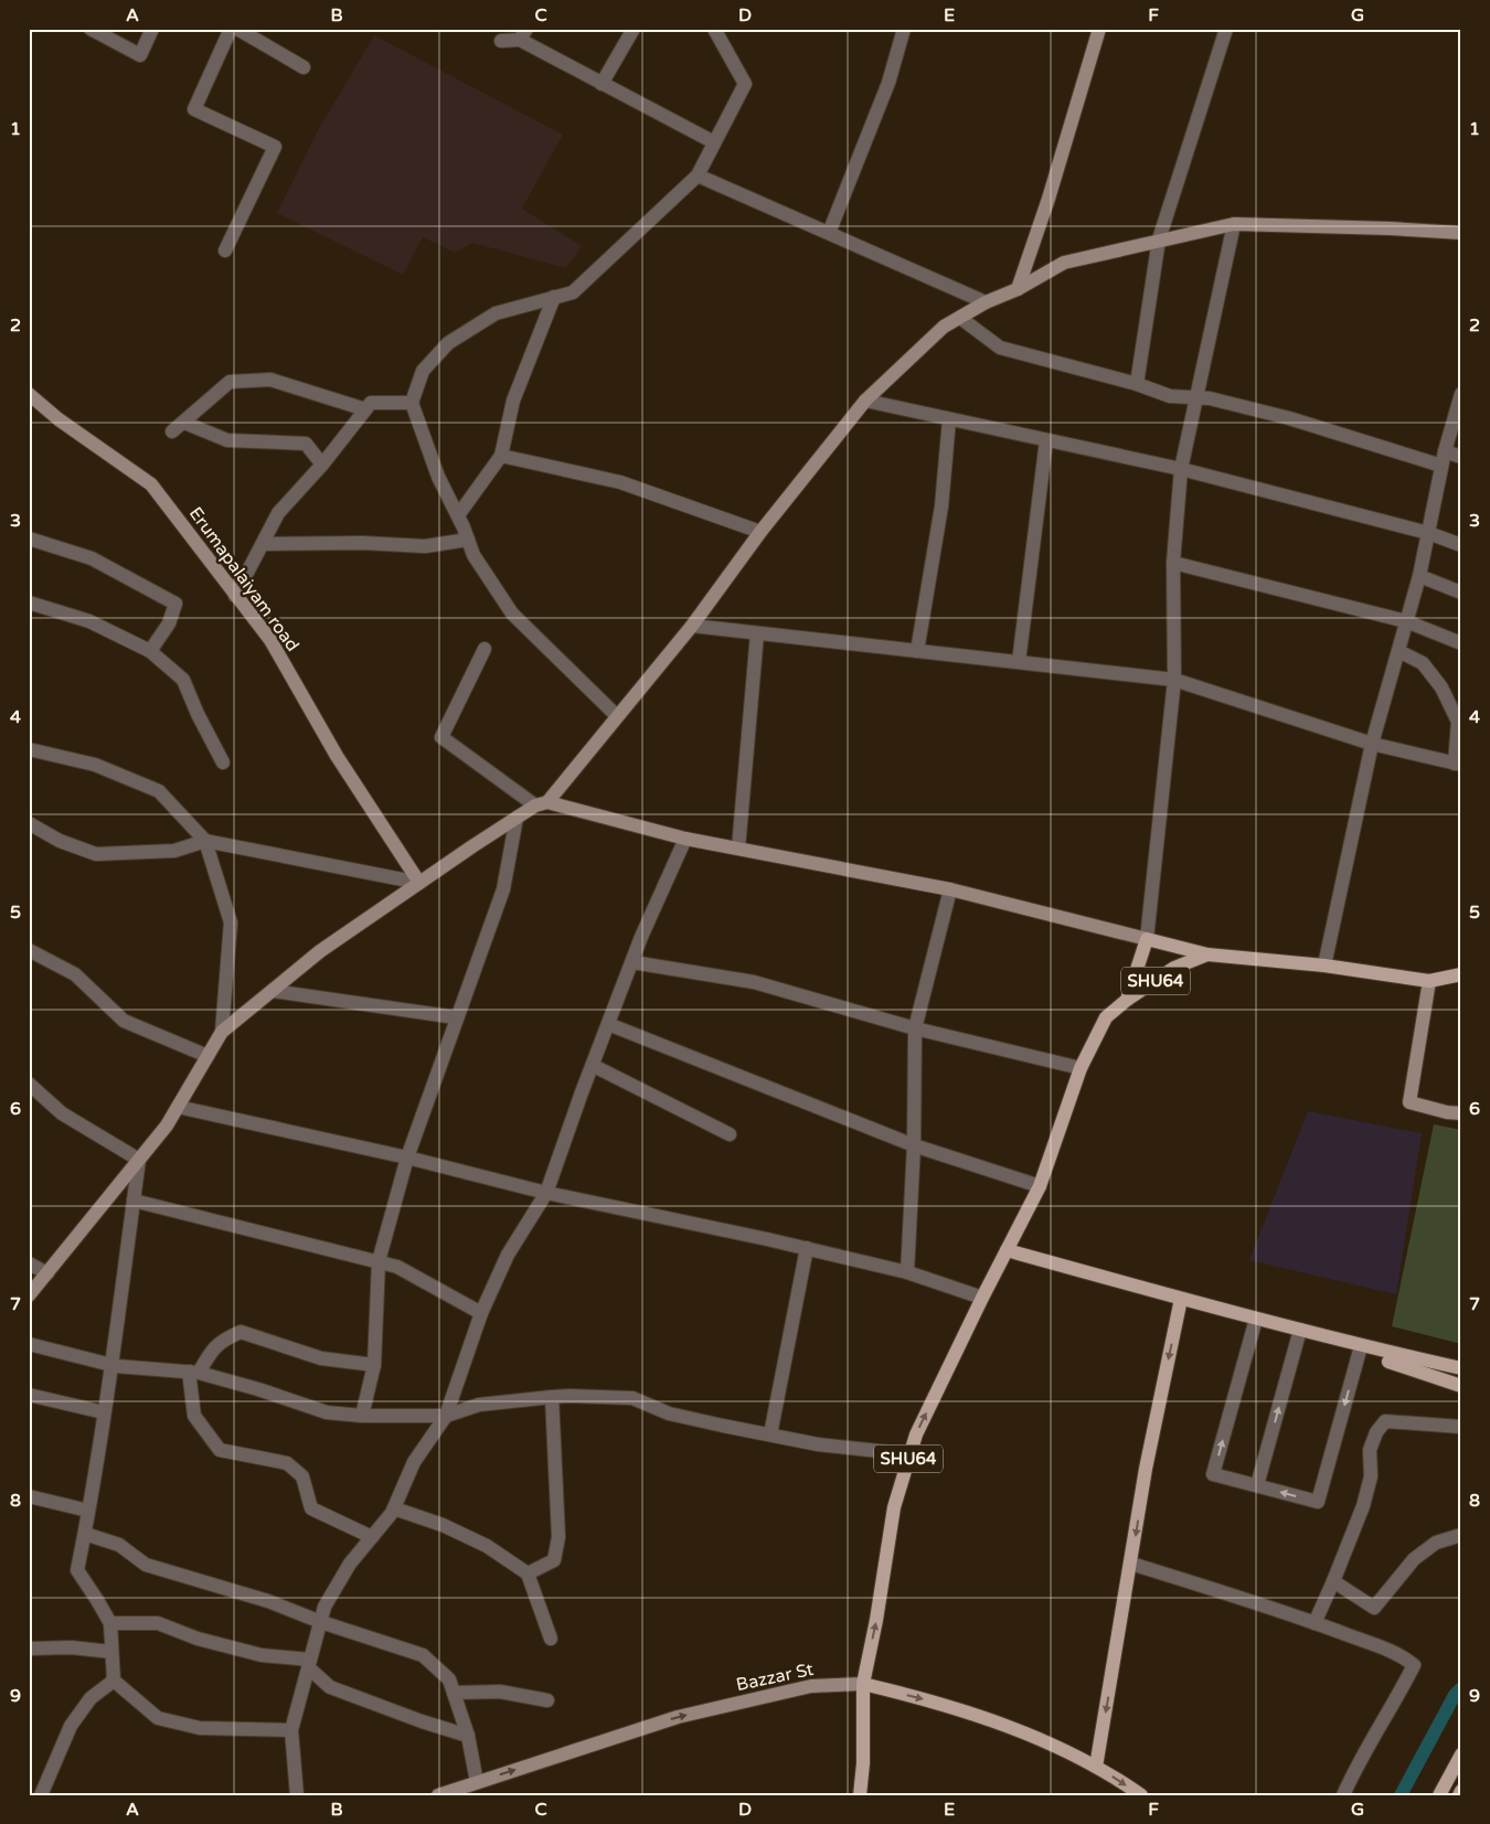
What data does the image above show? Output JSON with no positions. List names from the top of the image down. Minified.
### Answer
{"streets":{"main road":["SHU64","Bazzar St"],"street":["Erumapalaiyam road"]},"crossings":[["SHU64","Bazzar St"]],"one_way":["Bazzar St"],"grid":{"columns":["A","B","C","D","E","F","G"],"rows":["1","2","3","4","5","6","7","8","9"]}}
